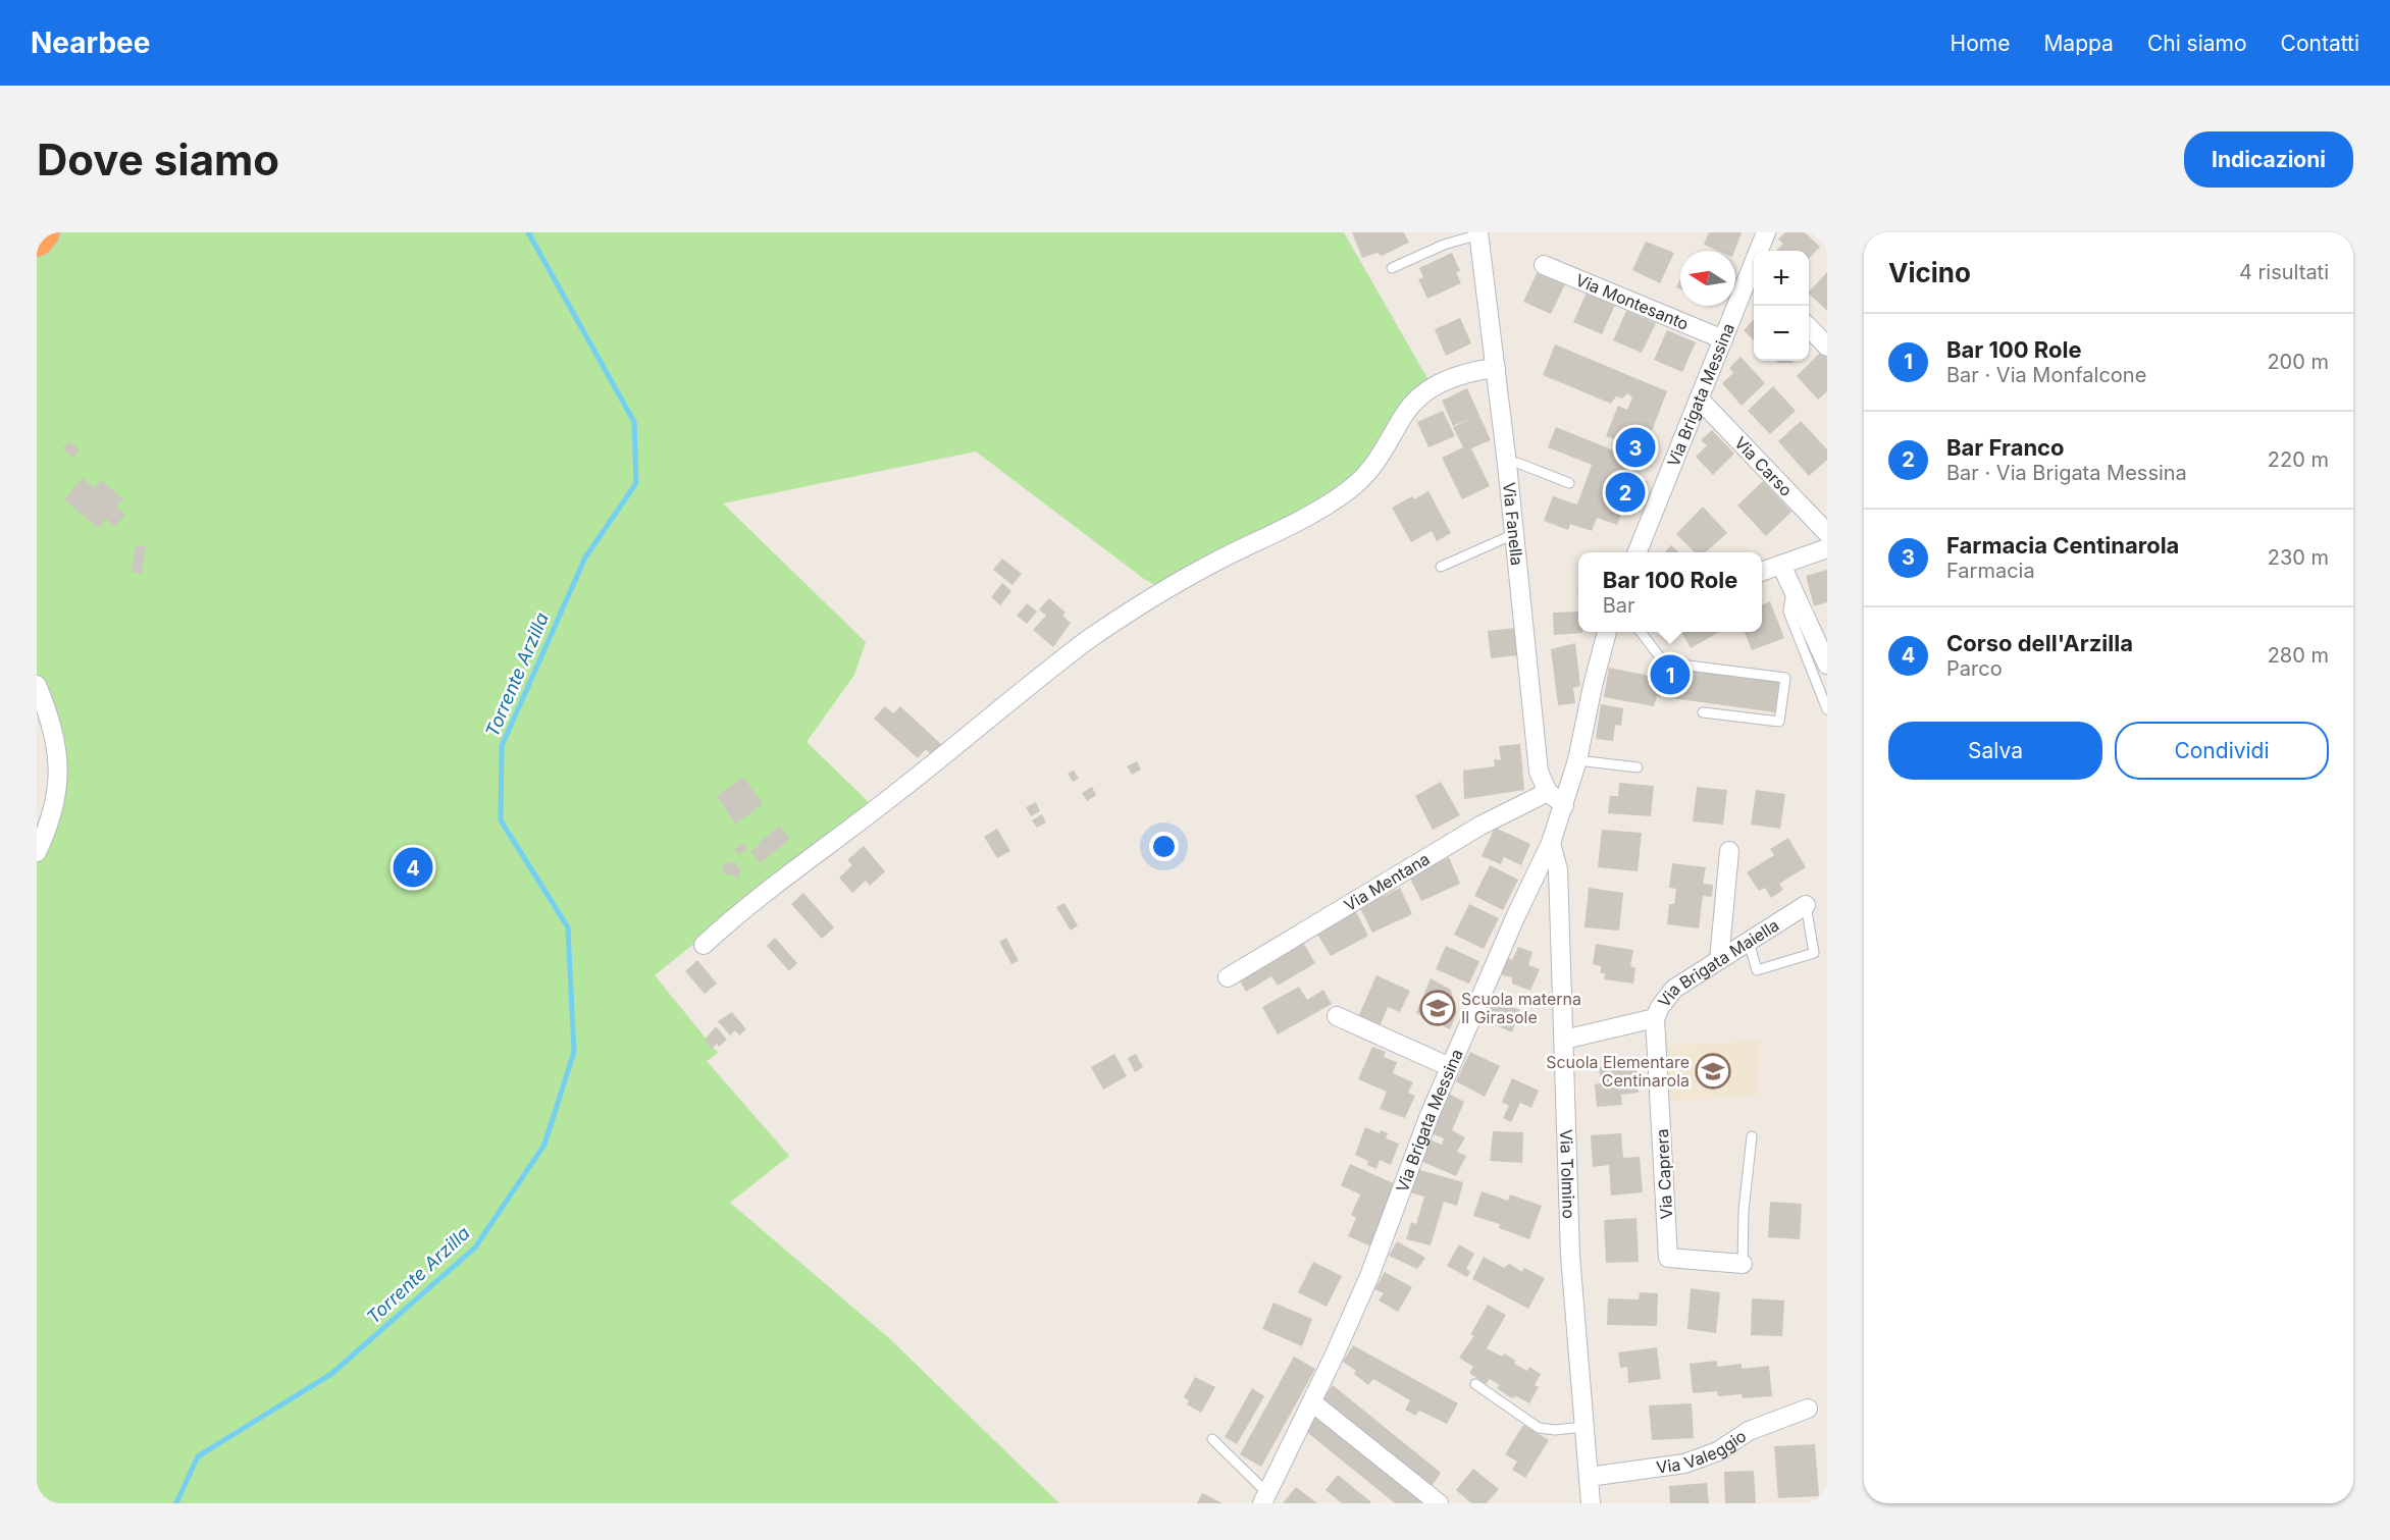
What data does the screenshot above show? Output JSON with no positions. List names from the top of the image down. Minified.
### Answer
{"streets":{"street":["Via Montesanto","Via Brigata Messina","Via Carso","Via Fanella","Via Mentana","Via Brigata Maiella","Via Tolmino","Via Caprera","Via Valeggio"]},"crossings":[["Via Montesanto","Via Brigata Messina"],["Via Brigata Messina","Via Carso"],["Via Brigata Messina","Via Tolmino"],["Via Fanella","Via Mentana"],["Via Brigata Maiella","Via Tolmino"],["Via Brigata Maiella","Via Caprera"],["Via Tolmino","Via Valeggio"]],"water":["Torrente Arzilla"],"places":{"school or university":["Scuola materna Il Girasole","Scuola Elementare Centinarola"]},"north":"left","page":{"header":"Nearbee","nav":["Home","Mappa","Chi siamo","Contatti"],"buttons":["Indicazioni",["Salva","Condividi"]],"title":"Dove siamo","heading":["Vicino","4 risultati"],"map_buttons":["+","−"],"list":[{"mark":"1","name":"Bar 100 Role","note":"Bar · Via Monfalcone","value":"200 m"},{"mark":"2","name":"Bar Franco","note":"Bar · Via Brigata Messina","value":"220 m"},{"mark":"3","name":"Farmacia Centinarola","note":"Farmacia","value":"230 m"},{"mark":"4","name":"Corso dell'Arzilla","note":"Parco","value":"280 m"}],"pins":["3","2","1","4"],"popup":["Bar 100 Role","Bar"]}}
